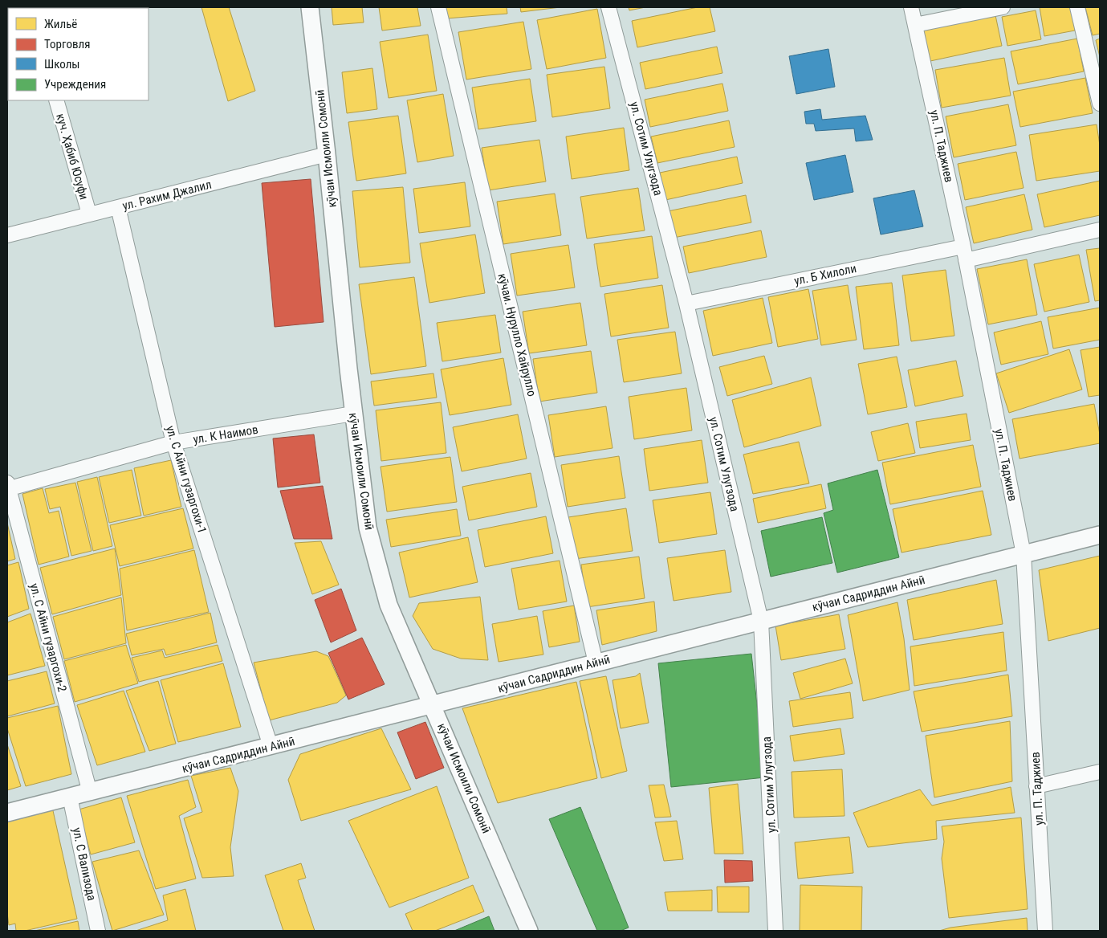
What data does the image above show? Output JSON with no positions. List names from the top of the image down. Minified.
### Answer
{"streets":{"street":["ул. П. Таджиев","кӯчаи Исмоили Сомонӣ","ул. Сотим Улугзода","куч. Ҳабиб Юсуфи","ул. Рахим Джалил","ул. Б Хилоли","кӯчаи. Нурулло Хайрулло","ул. К Наимов","ул. С Айни гузаргохи-1","кӯчаи Садриддин Айнӣ","ул. С Айни гузаргохи-2","ул. С Вализода"]},"crossings":[["ул. П. Таджиев","ул. Б Хилоли"],["ул. П. Таджиев","кӯчаи Садриддин Айнӣ"],["кӯчаи Исмоили Сомонӣ","ул. Рахим Джалил"],["кӯчаи Исмоили Сомонӣ","ул. К Наимов"],["кӯчаи Исмоили Сомонӣ","кӯчаи Садриддин Айнӣ"],["ул. Сотим Улугзода","ул. Б Хилоли"],["ул. Сотим Улугзода","кӯчаи Садриддин Айнӣ"],["куч. Ҳабиб Юсуфи","ул. Рахим Джалил"],["ул. Рахим Джалил","ул. С Айни гузаргохи-1"],["кӯчаи. Нурулло Хайрулло","кӯчаи Садриддин Айнӣ"],["ул. К Наимов","ул. С Айни гузаргохи-1"],["ул. К Наимов","ул. С Айни гузаргохи-2"],["ул. С Айни гузаргохи-1","кӯчаи Садриддин Айнӣ"],["кӯчаи Садриддин Айнӣ","ул. С Айни гузаргохи-2"],["кӯчаи Садриддин Айнӣ","ул. С Вализода"]],"legend":["Жильё","Торговля","Школы","Учреждения"]}
